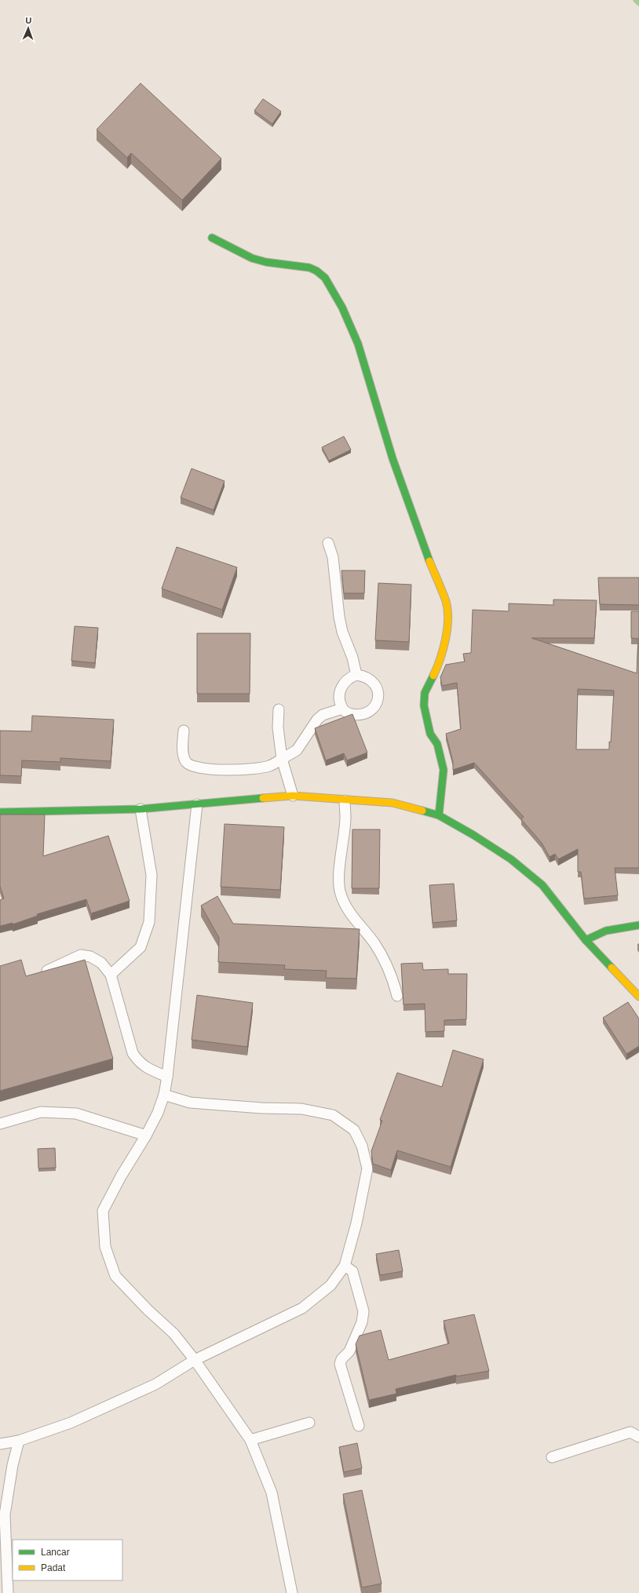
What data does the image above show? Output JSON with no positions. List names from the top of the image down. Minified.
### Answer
{"legend":["Lancar","Padat"],"north":"top"}
